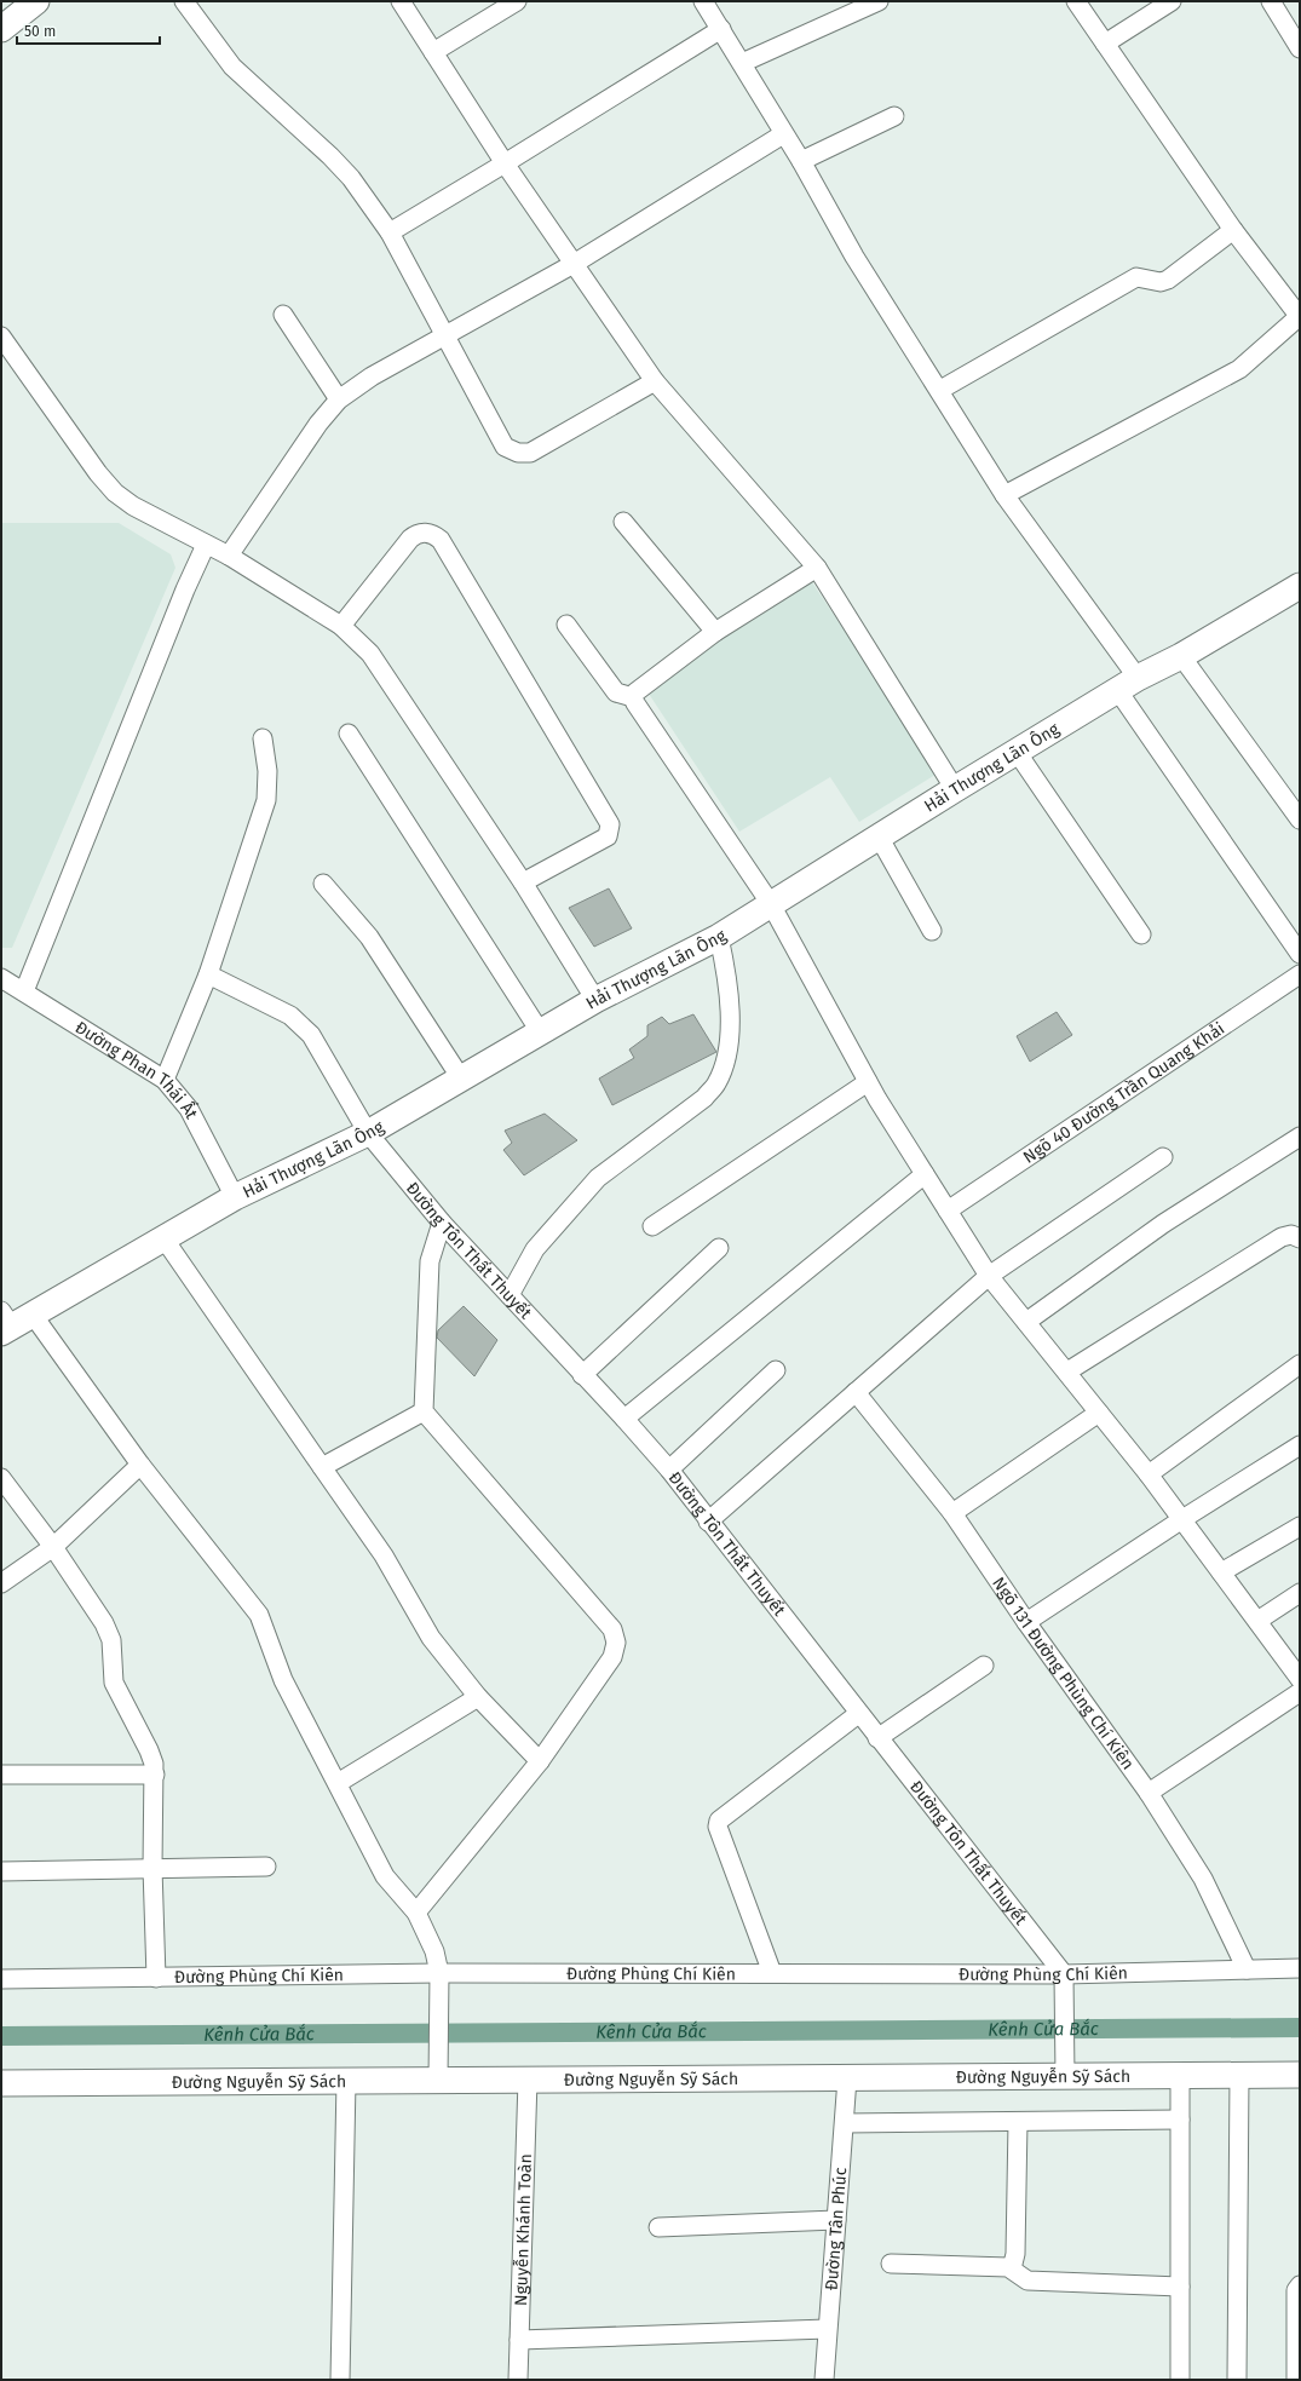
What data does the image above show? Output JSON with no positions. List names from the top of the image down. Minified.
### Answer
{"streets":{"street":["Hải Thượng Lãn Ông","Đường Phan Thái Ất","Ngõ 40 Đường Trần Quang Khải","Đường Tôn Thất Thuyết","Ngõ 131 Đường Phùng Chí Kiên","Đường Phùng Chí Kiên","Đường Nguyễn Sỹ Sách","Nguyễn Khánh Toàn","Đường Tân Phúc"]},"crossings":[["Hải Thượng Lãn Ông","Đường Phan Thái Ất"],["Hải Thượng Lãn Ông","Đường Tôn Thất Thuyết"],["Đường Tôn Thất Thuyết","Đường Phùng Chí Kiên"],["Ngõ 131 Đường Phùng Chí Kiên","Đường Phùng Chí Kiên"],["Đường Nguyễn Sỹ Sách","Nguyễn Khánh Toàn"],["Đường Nguyễn Sỹ Sách","Đường Tân Phúc"]],"water":["Kênh Cửa Bắc"],"scale_bar":"50 m"}
